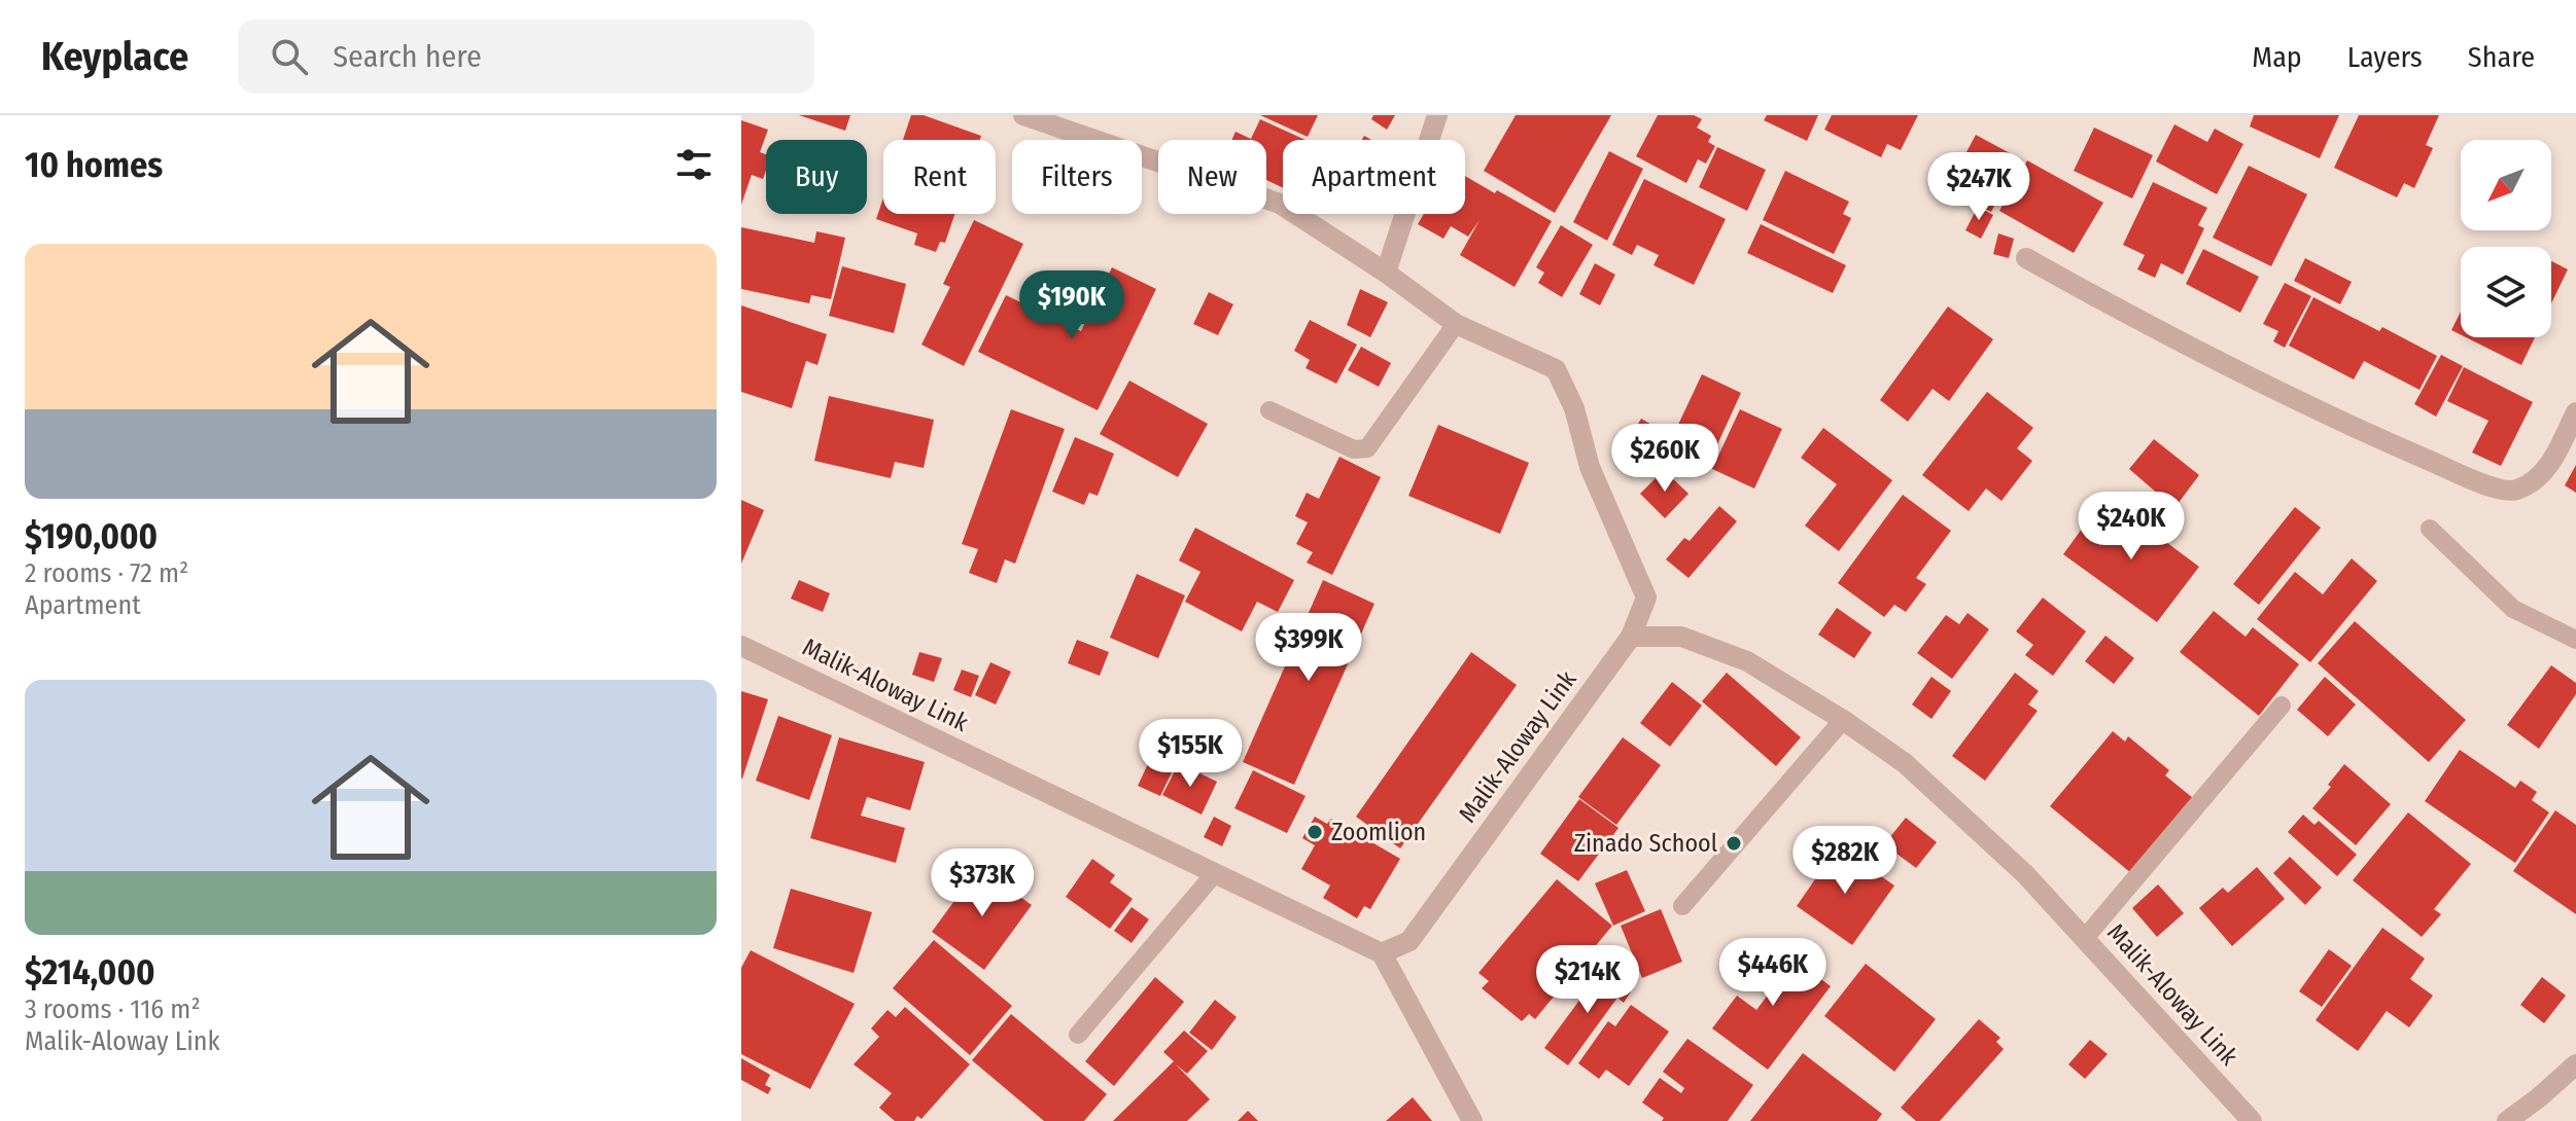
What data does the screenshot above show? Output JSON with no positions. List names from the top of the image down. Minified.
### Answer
{"streets":{"street":["Malik-Aloway Link"]},"places":["Zoomlion","Zinado School"],"north":"bottom left","page":{"header":"Keyplace","search":"Search here","nav":["Map","Layers","Share"],"heading":"10 homes","chip":["Buy","Rent","Filters","New","Apartment"],"price":["$247K","$190K","$260K","$240K","$399K","$155K","$282K","$373K","$446K","$214K"],"list":[{"name":"$190,000","note":"2 rooms · 72 m² · Apartment"},{"name":"$214,000","note":"3 rooms · 116 m² · Malik-Aloway Link"}]}}
